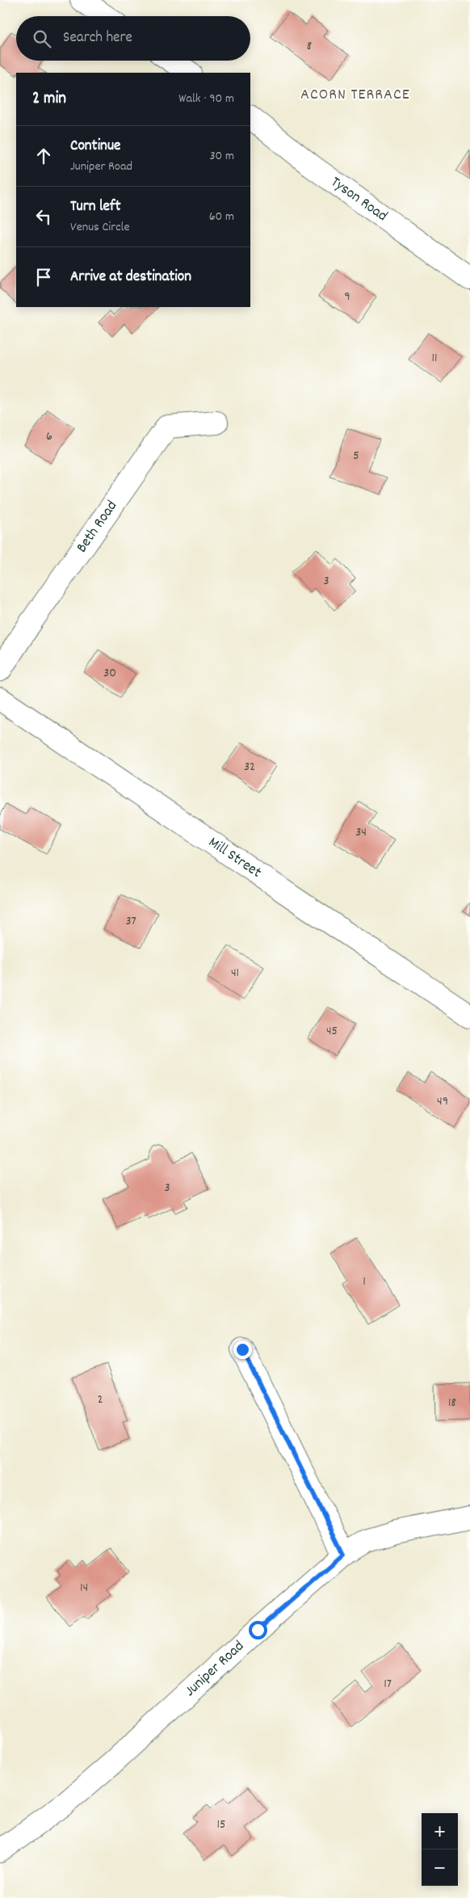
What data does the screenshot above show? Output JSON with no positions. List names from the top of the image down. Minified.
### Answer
{"streets":{"street":["Tyson Road","Beth Road","Mill Street","Juniper Road"]},"districts":["ACORN TERRACE"],"house_numbers":["8","9","11","6","5","3","30","32","34","37","41","45","49","3","1","2","18","14","17","15"],"page":{"search":"Search here","heading":["2 min","Walk · 90 m"],"list":[["Continue","Juniper Road","30 m"],["Turn left","Venus Circle","60 m"],"Arrive at destination"],"map_buttons":["+","−"]}}
